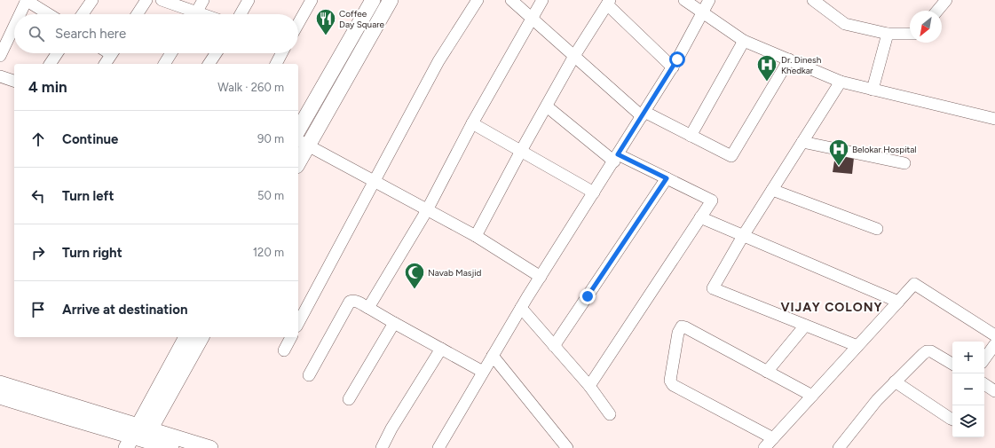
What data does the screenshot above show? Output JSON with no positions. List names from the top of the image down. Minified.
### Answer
{"districts":["VIJAY COLONY"],"places":{"restaurant":["Coffee Day Square"],"hospital":["Dr. Dinesh Khedkar","Belokar Hospital"],"mosque":["Navab Masjid"]},"north":"bottom left","page":{"search":"Search here","heading":["4 min","Walk · 260 m"],"list":[["Continue","90 m"],["Turn left","50 m"],["Turn right","120 m"],"Arrive at destination"],"map_buttons":["+","−"]}}
